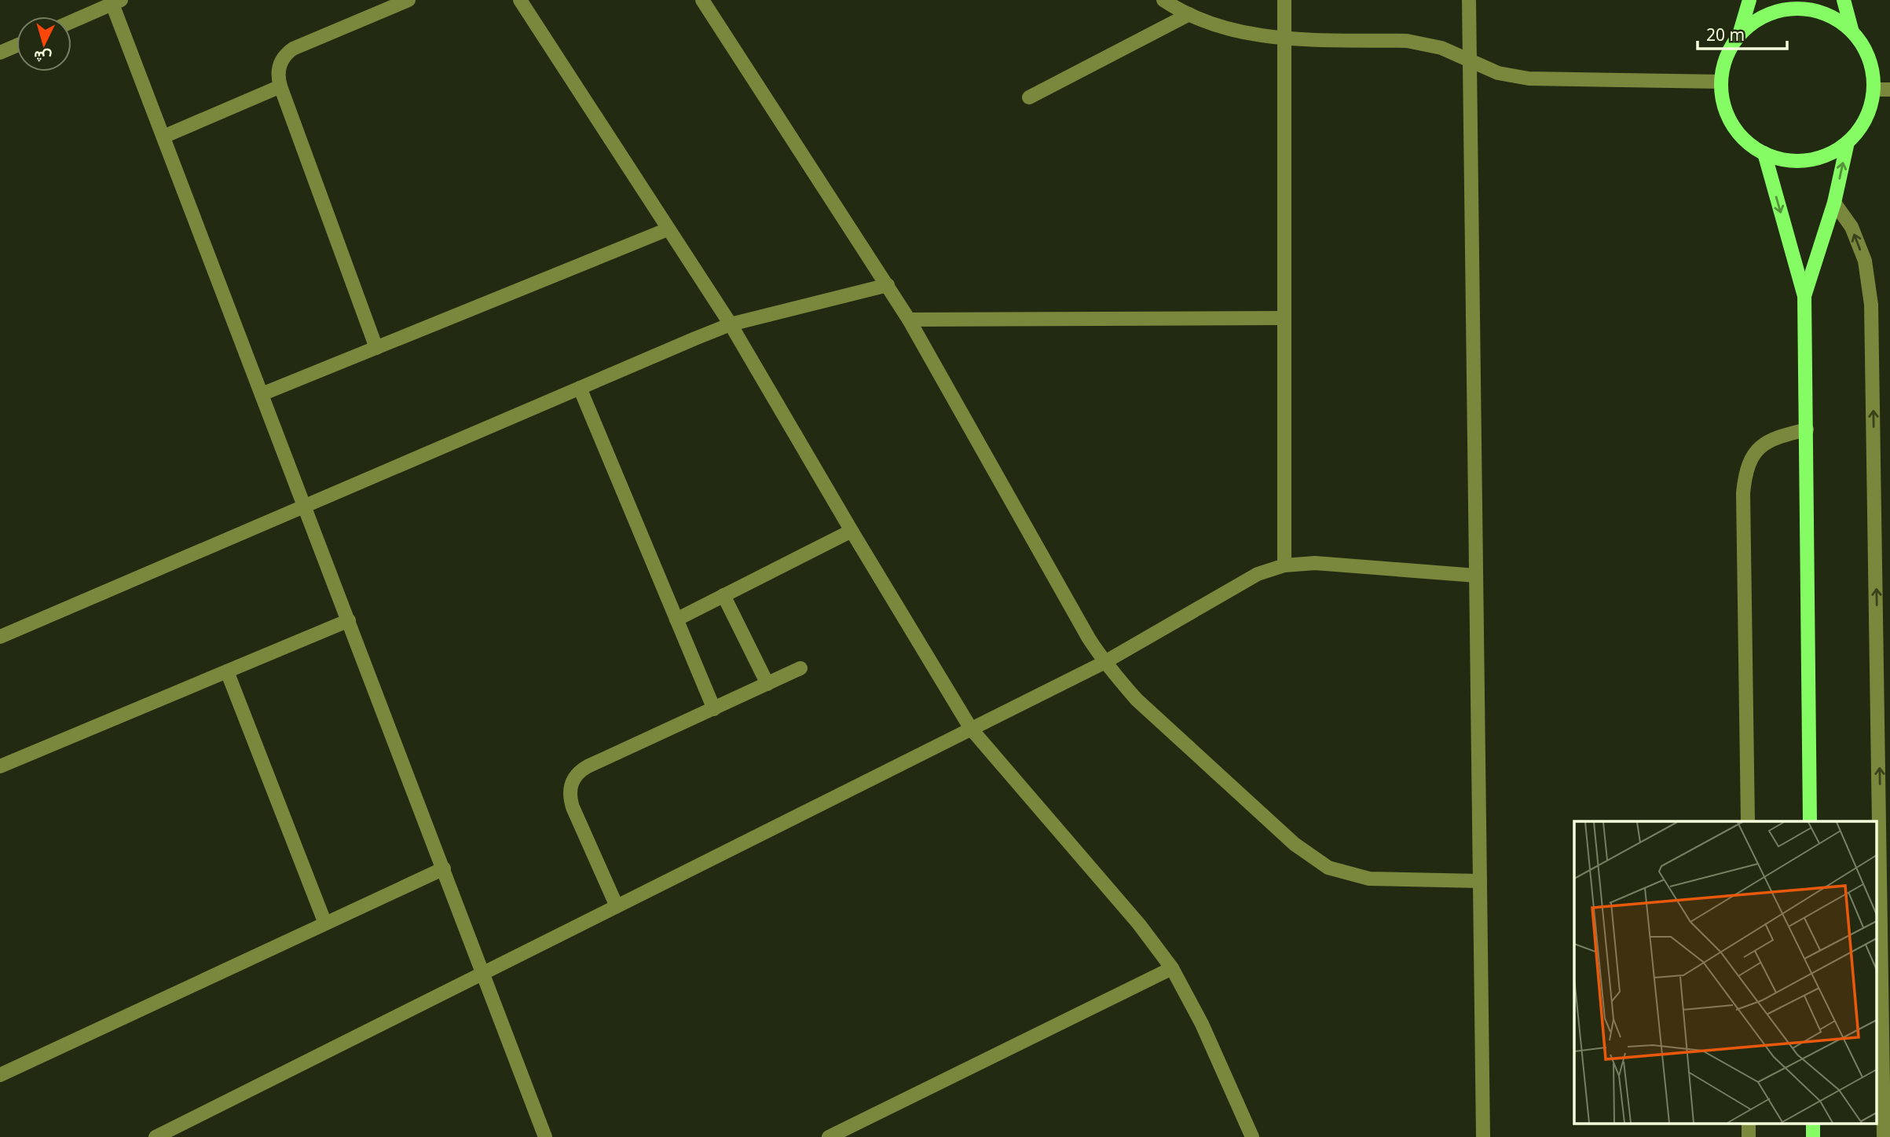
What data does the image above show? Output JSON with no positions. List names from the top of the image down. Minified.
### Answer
{"scale_bar":"20 m","north":"bottom"}
